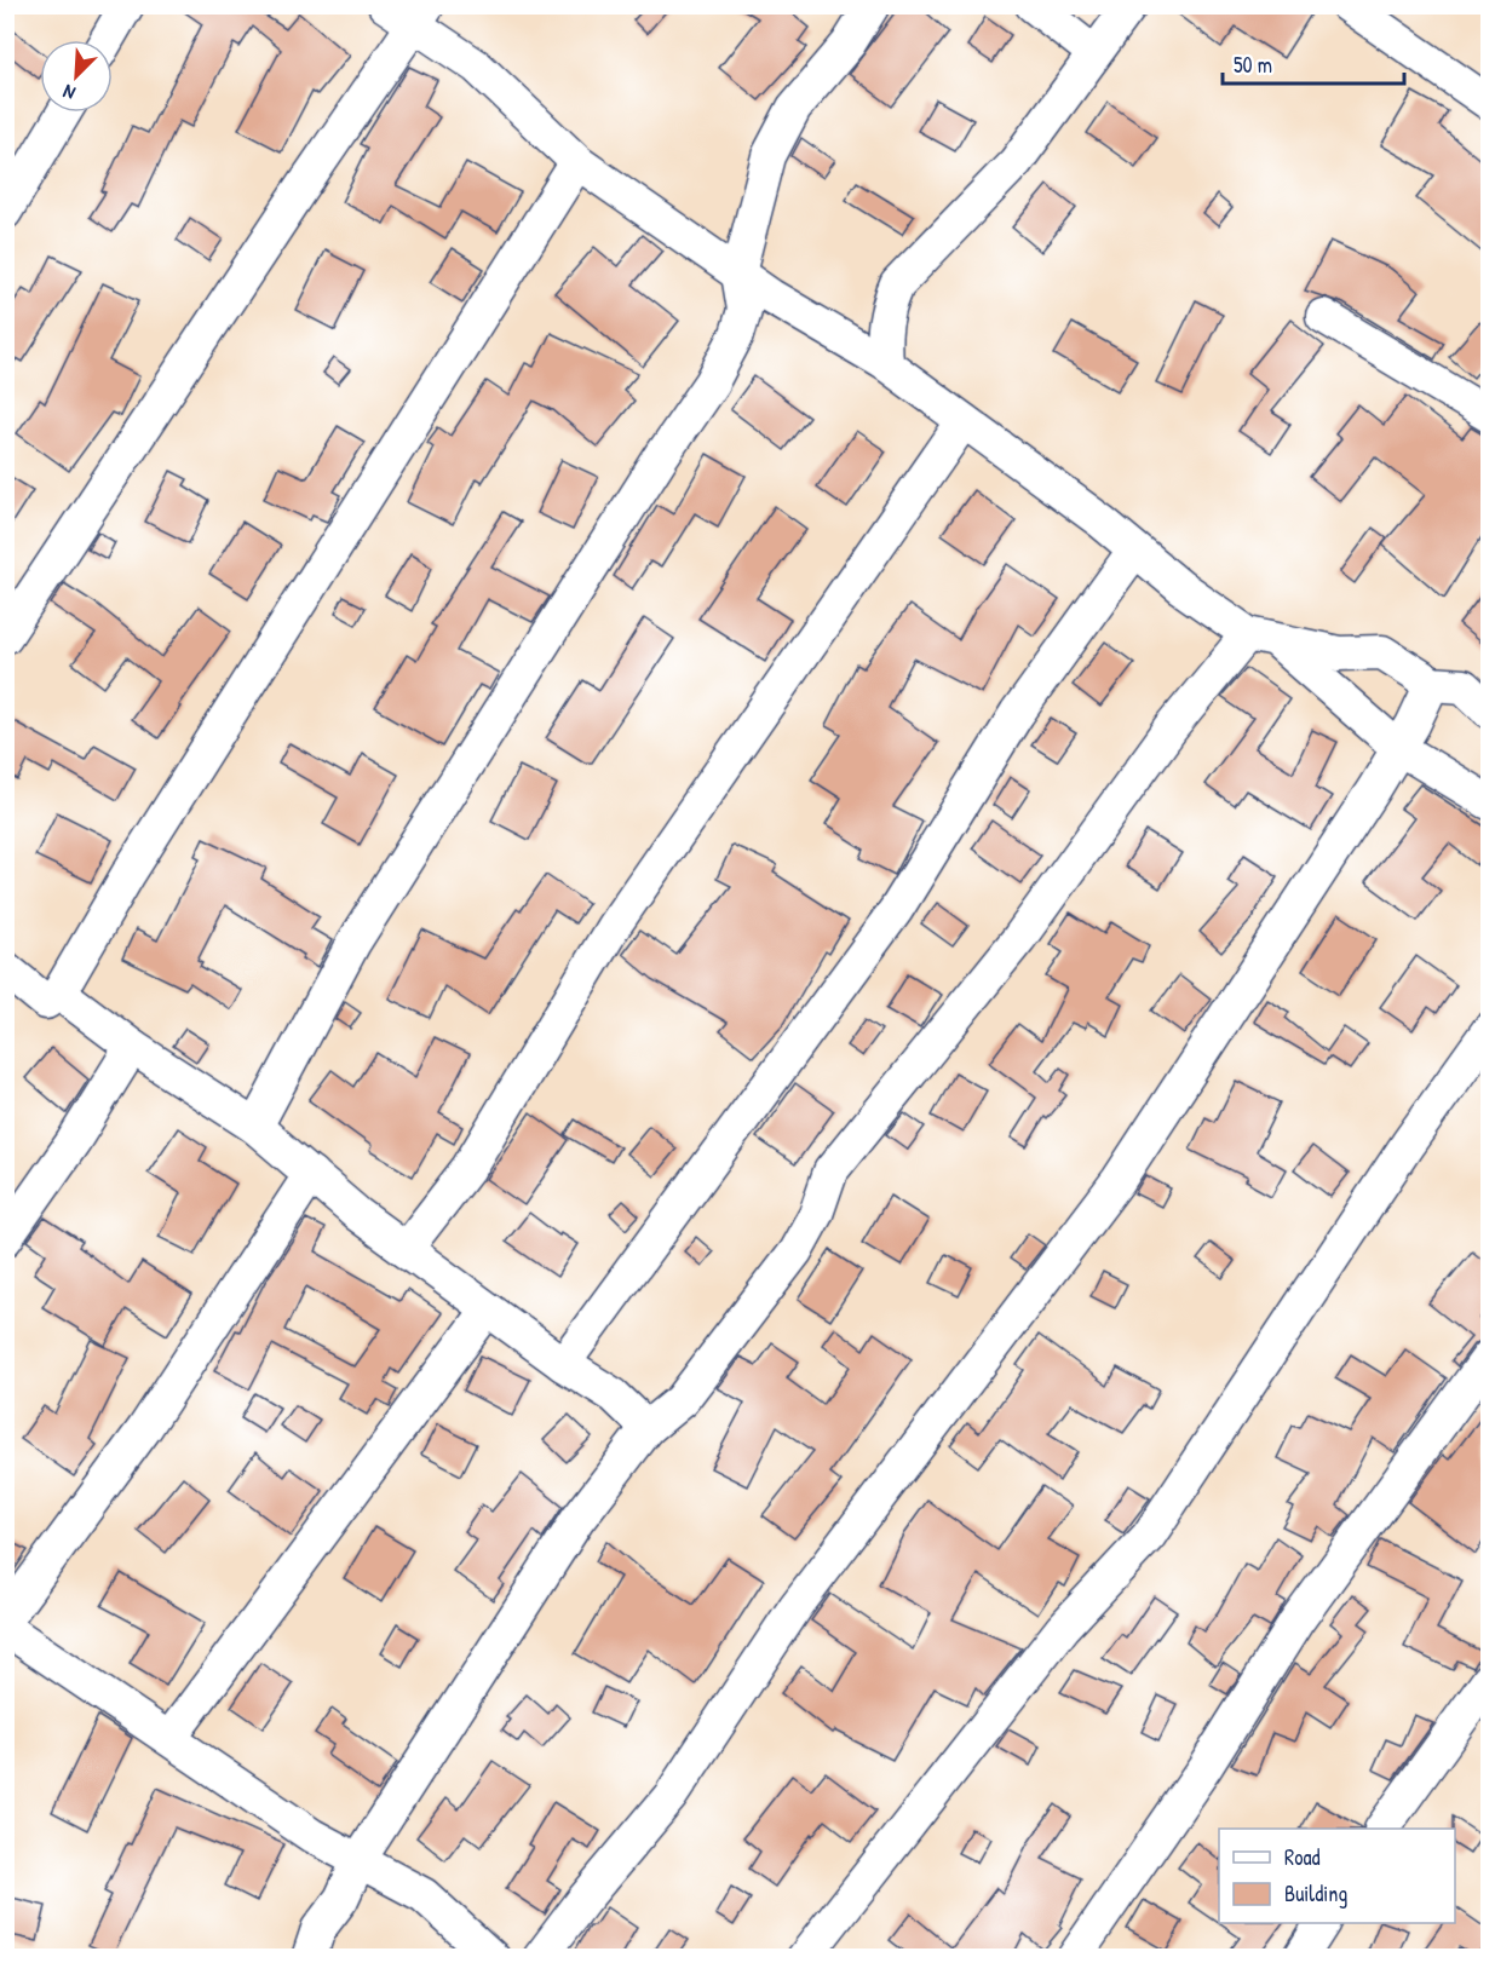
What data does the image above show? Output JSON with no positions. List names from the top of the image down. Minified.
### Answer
{"legend":["Road","Building"],"scale_bar":"50 m","north":"bottom left"}
